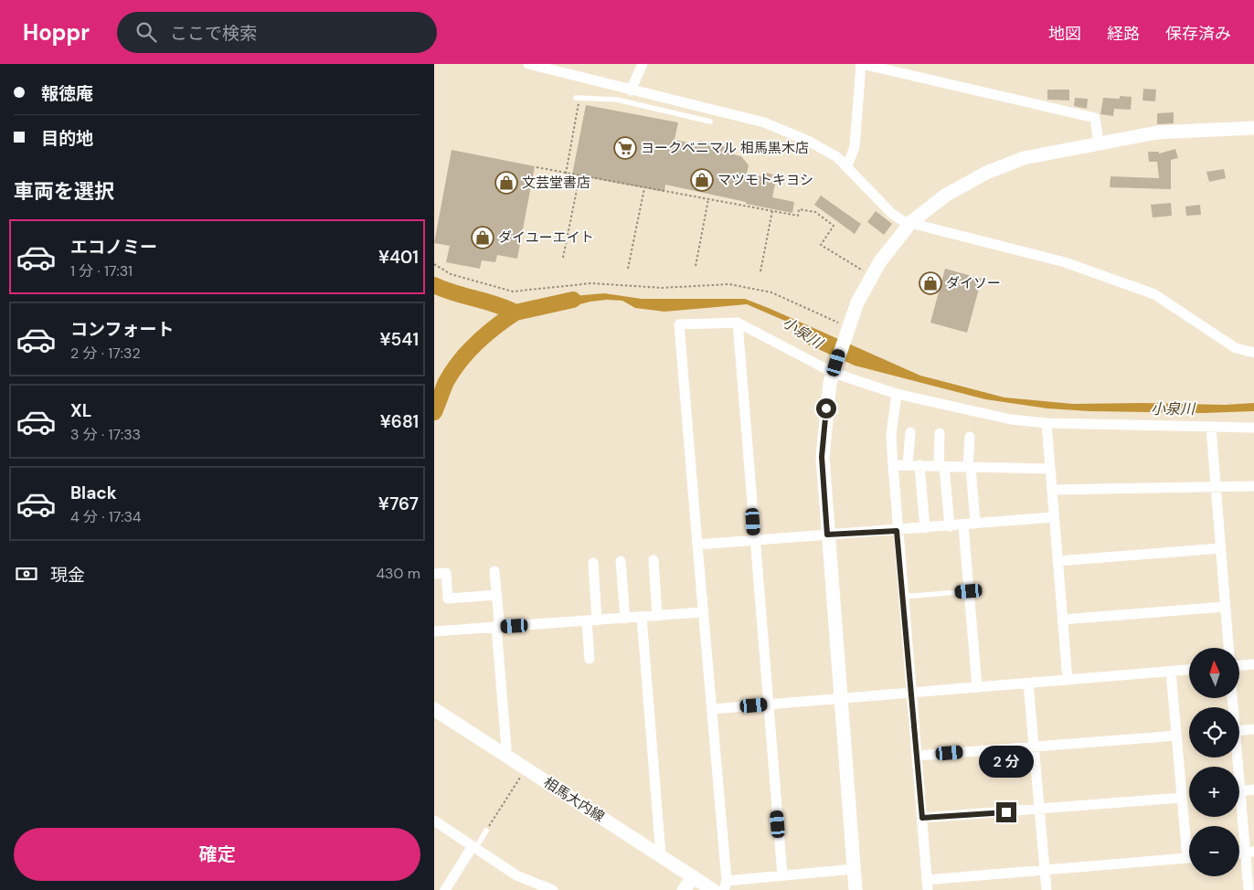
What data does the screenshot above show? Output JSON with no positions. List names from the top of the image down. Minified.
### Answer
{"streets":{"street":["相馬大内線"]},"water":["小泉川"],"places":{"supermarket":["ヨークベニマル 相馬黒木店"],"shop":["マツモトキヨシ","文芸堂書店","ダイユーエイト","ダイソー"]},"north":"top","page":{"header":"Hoppr","search":"ここで検索","nav":["地図","経路","保存済み"],"banner":["報徳庵","目的地"],"heading":"車両を選択","list":[{"name":"エコノミー","note":"1 分 · 17:31","value":"¥401"},{"name":"コンフォート","note":"2 分 · 17:32","value":"¥541"},{"name":"XL","note":"3 分 · 17:33","value":"¥681"},{"name":"Black","note":"4 分 · 17:34","value":"¥767"}],"pay":["現金","430 m"],"map_buttons":["+","−"],"bubble":"2 分","buttons":"確定"}}
